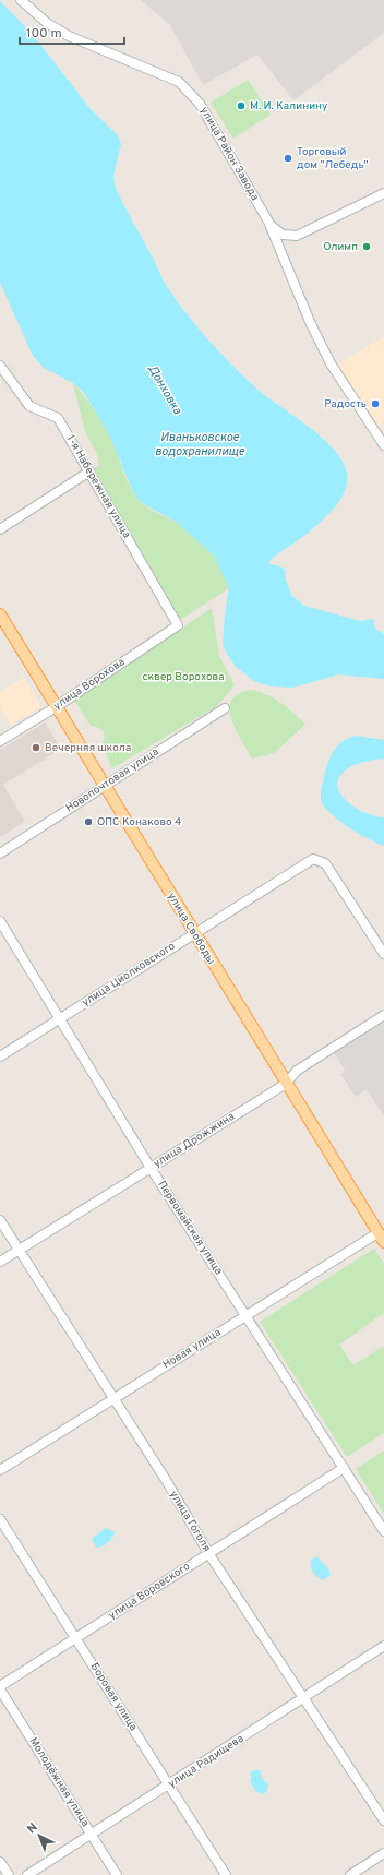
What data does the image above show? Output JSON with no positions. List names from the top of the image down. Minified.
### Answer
{"streets":{"main road":["улица Свободы"],"street":["улица Район Завода","1-я Набережная улица","улица Ворохова","Новопочтовая улица","улица Циолковского","улица Дрожжина","Первомайская улица","Новая улица","улица Гоголя","улица Воровского","Боровая улица","улица Радищева","Молодёжная улица"]},"crossings":[["1-я Набережная улица","улица Ворохова"],["улица Ворохова","улица Свободы"],["Новопочтовая улица","улица Свободы"],["улица Свободы","улица Циолковского"],["улица Свободы","улица Дрожжина"],["улица Свободы","Новая улица"],["улица Циолковского","Первомайская улица"],["улица Дрожжина","Первомайская улица"],["улица Дрожжина","улица Гоголя"],["Первомайская улица","Новая улица"],["Первомайская улица","улица Воровского"],["Новая улица","улица Гоголя"],["улица Гоголя","улица Воровского"],["улица Гоголя","улица Радищева"],["улица Воровского","Боровая улица"],["Боровая улица","улица Радищева"],["улица Радищева","Молодёжная улица"]],"water":["Донховка","Иваньковское водохранилище"],"parks":["сквер Ворохова"],"places":["М. И. Калинину","Торговый дом \"Лебедь\"","Олимп","Радость","Вечерняя школа","ОПС Конаково 4"],"scale_bar":"100 m","north":"top left"}
